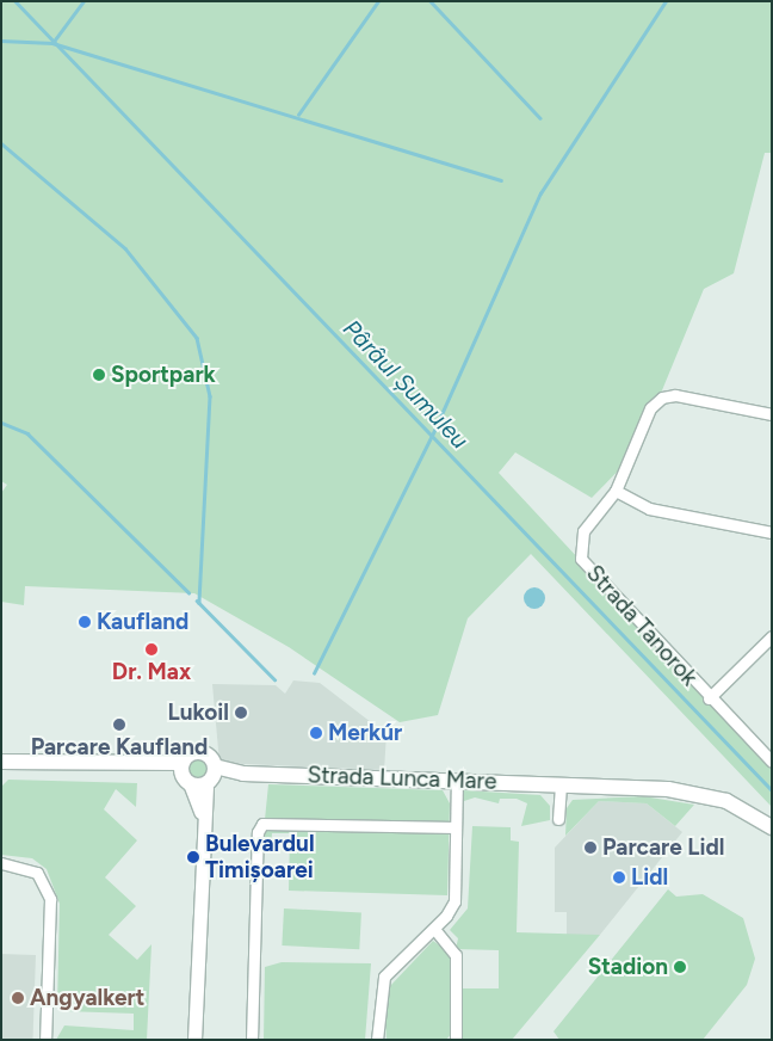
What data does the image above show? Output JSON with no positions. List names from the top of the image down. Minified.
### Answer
{"streets":{"main road":["Strada Lunca Mare"],"street":["Strada Tanorok"]},"water":["Pârâul Șumuleu"],"places":["Sportpark","Kaufland","Dr. Max","Lukoil","Parcare Kaufland","Merkúr","Parcare Lidl","Bulevardul Timișoarei","Lidl","Stadion","Angyalkert"]}
